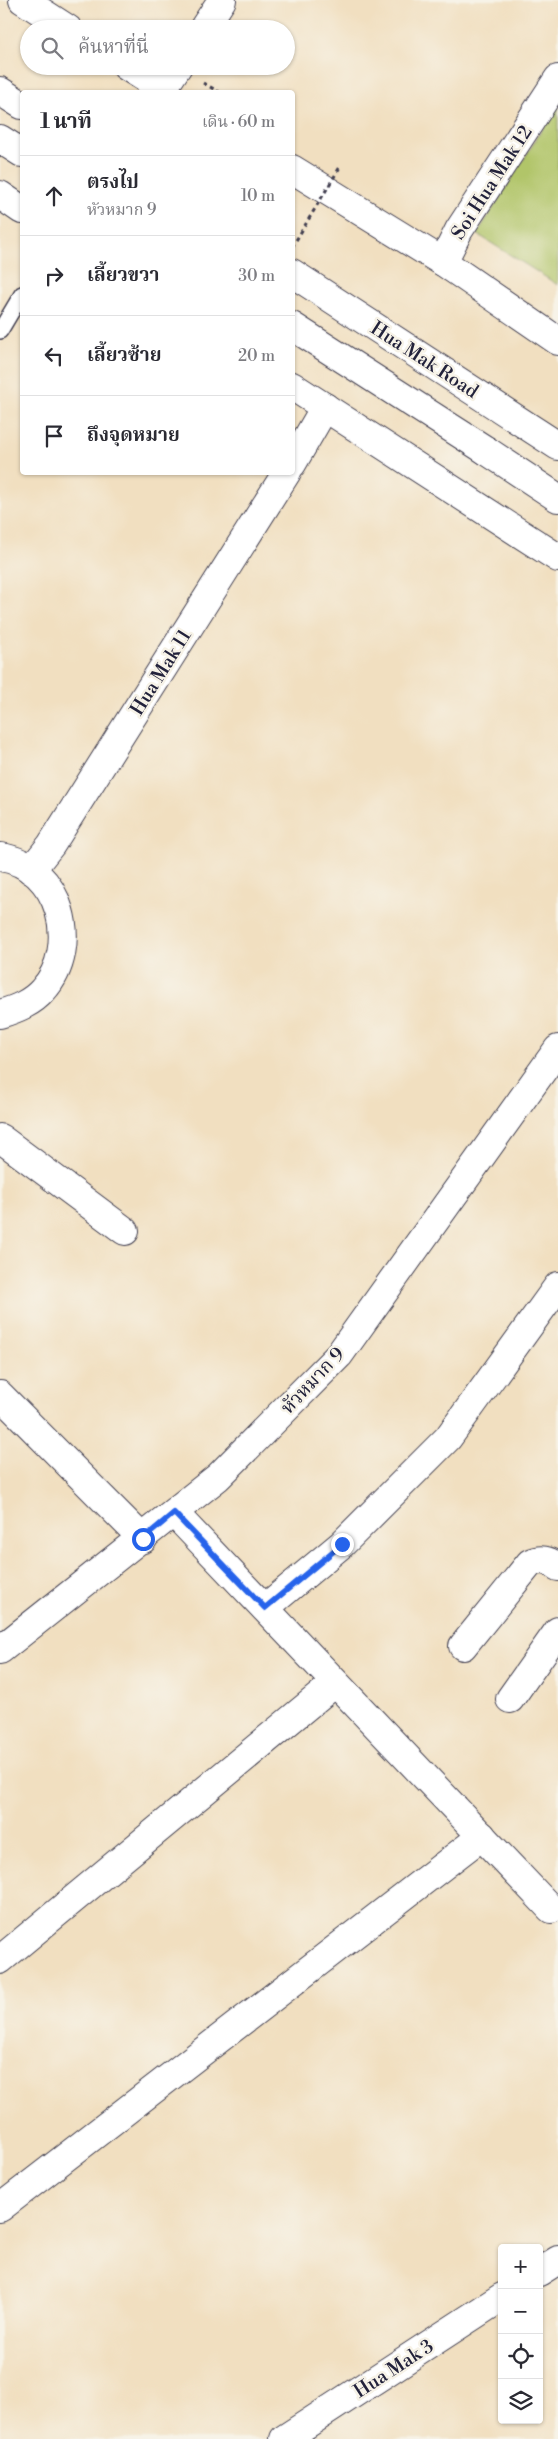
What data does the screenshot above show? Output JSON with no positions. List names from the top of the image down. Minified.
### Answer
{"streets":{"street":["Soi Hua Mak 12","Hua Mak Road","Hua Mak 11","หัวหมาก 9","Hua Mak 3"]},"page":{"search":"ค้นหาที่นี่","heading":["1 นาที","เดิน · 60 m"],"list":[["ตรงไป","หัวหมาก 9","10 m"],["เลี้ยวขวา","30 m"],["เลี้ยวซ้าย","20 m"],"ถึงจุดหมาย"],"map_buttons":["+","−"]}}
